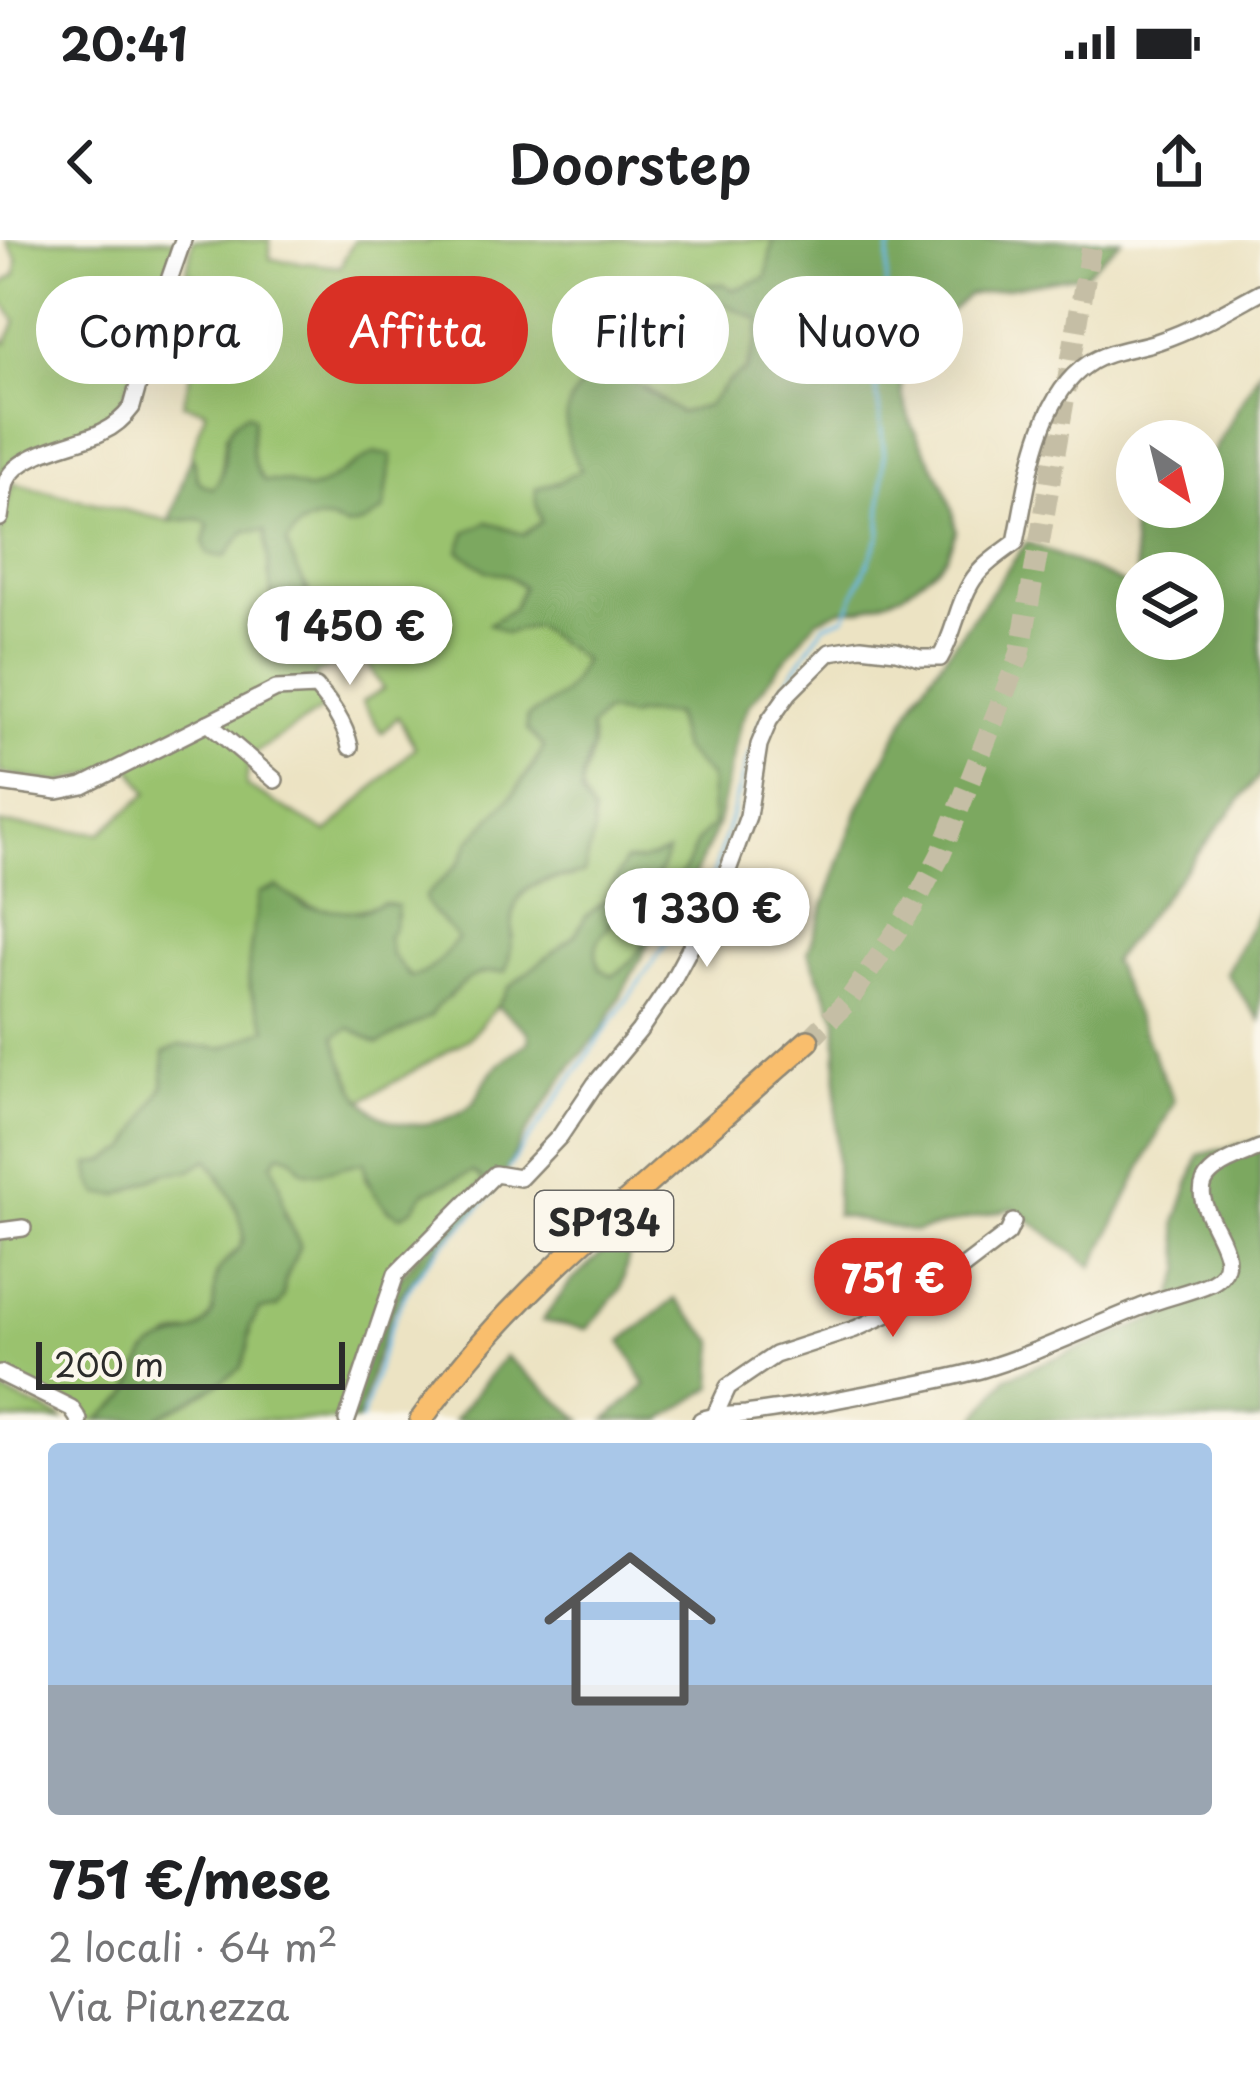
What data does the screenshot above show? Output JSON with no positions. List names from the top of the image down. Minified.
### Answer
{"streets":{"highway":["SP134"]},"scale_bar":"200 m","north":"bottom right","page":{"status":"20:41","header":"Doorstep","chip":["Compra","Affitta","Filtri","Nuovo"],"price":["1 450 €","1 330 €","751 €"],"scale":"200 m","list":[{"name":"751 €/mese","note":"2 locali · 64 m² · Via Pianezza"}]}}
